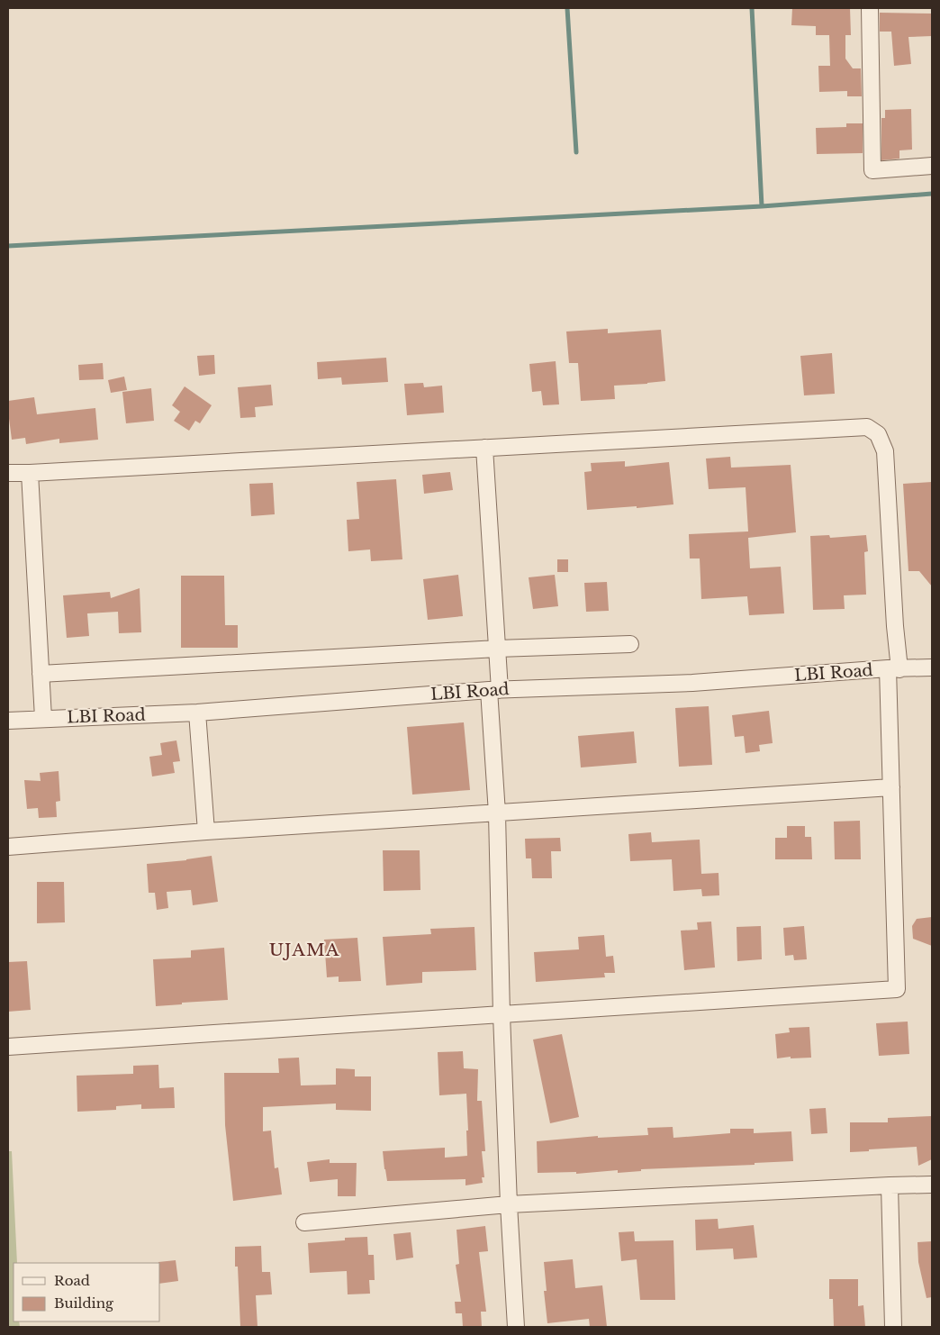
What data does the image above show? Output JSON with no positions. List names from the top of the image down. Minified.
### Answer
{"streets":{"street":["LBI Road"]},"districts":["UJAMA"],"legend":["Road","Building"]}
